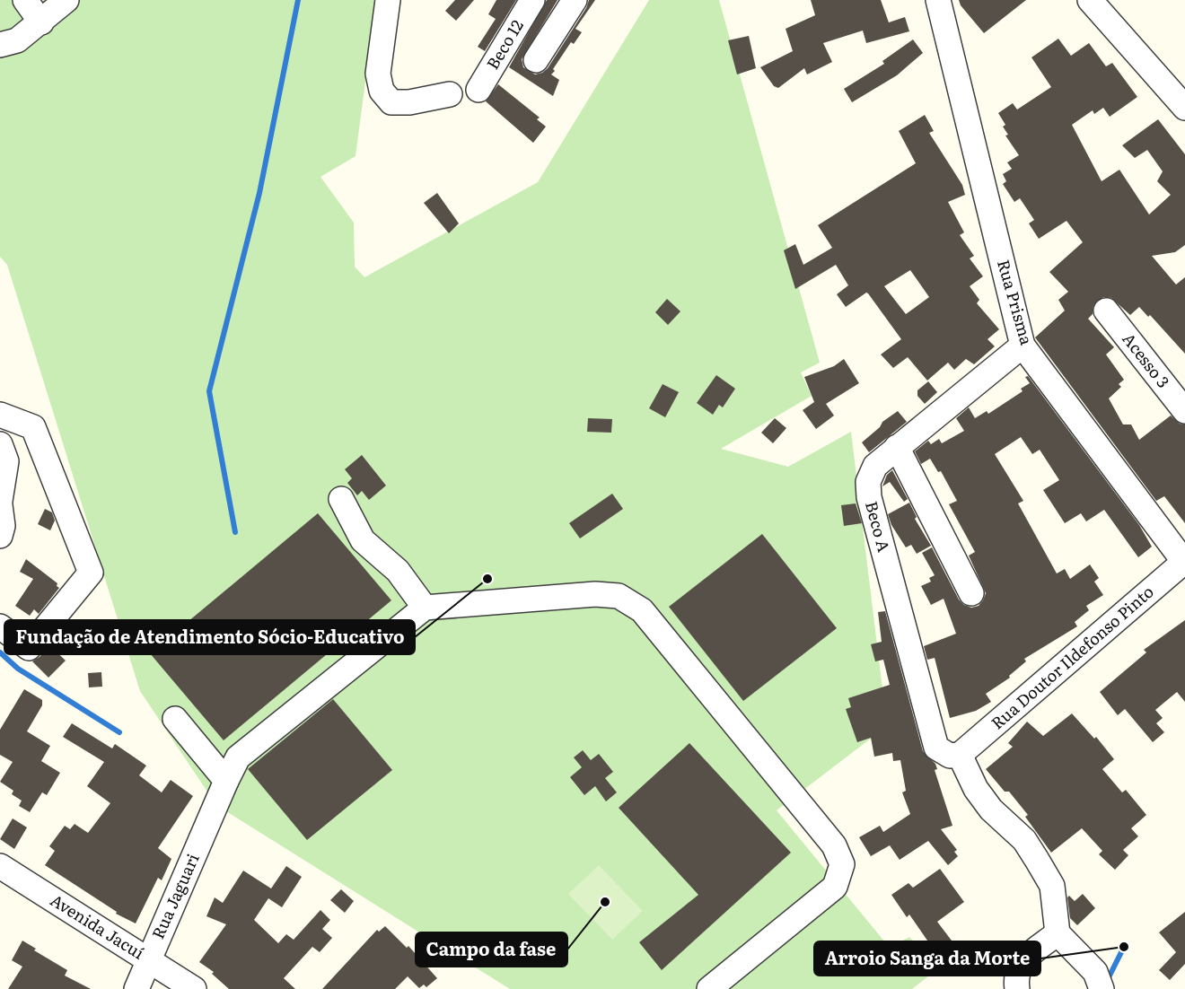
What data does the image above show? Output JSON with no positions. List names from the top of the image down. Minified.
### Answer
{"streets":{"street":["Beco 12","Rua Prisma","Acesso 3","Beco A","Rua Doutor Ildefonso Pinto","Rua Jaguari","Avenida Jacuí"]},"crossings":[["Rua Prisma","Beco A"],["Rua Prisma","Rua Doutor Ildefonso Pinto"],["Beco A","Rua Doutor Ildefonso Pinto"],["Rua Jaguari","Avenida Jacuí"]],"places":["Fundação de Atendimento Sócio-Educativo","Campo da fase","Arroio Sanga da Morte"]}
